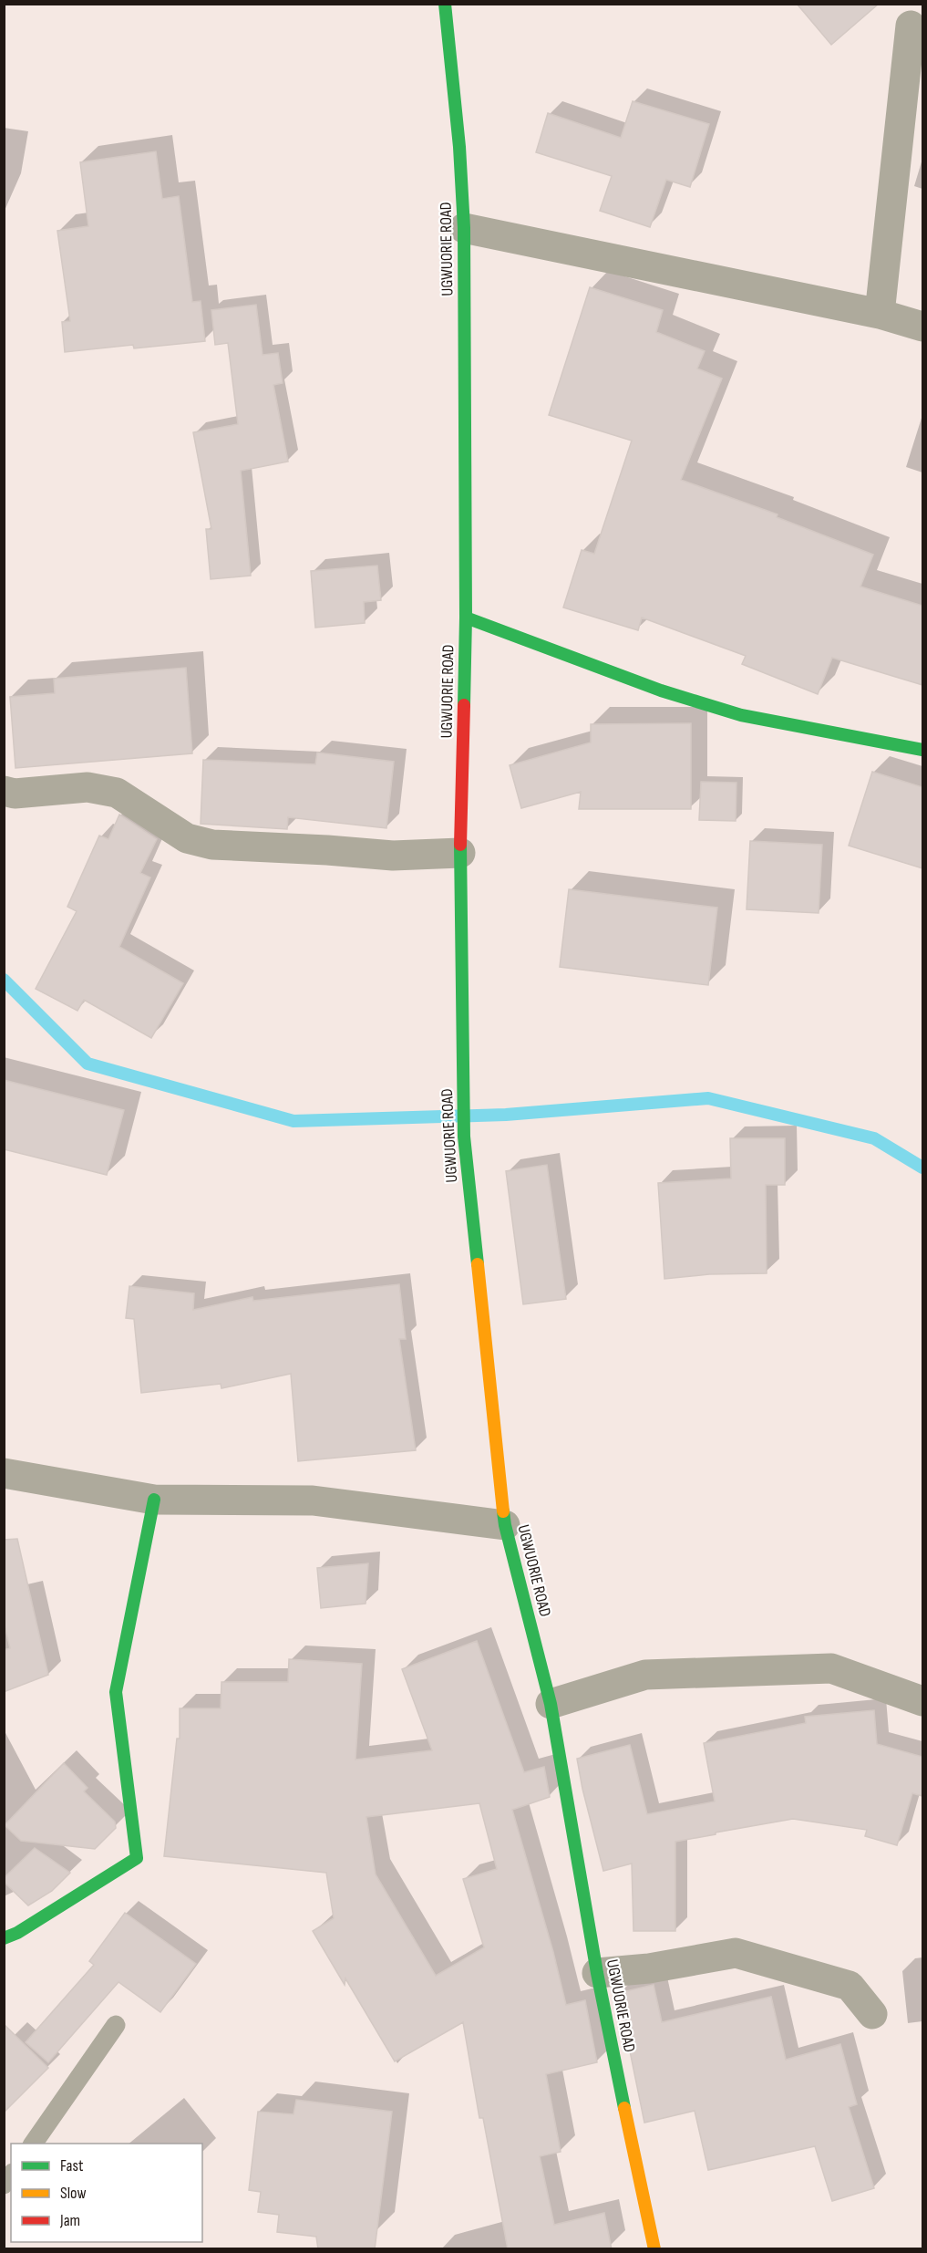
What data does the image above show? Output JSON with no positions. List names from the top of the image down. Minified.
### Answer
{"streets":{"street":["UGWUORIE ROAD"]},"legend":["Fast","Slow","Jam"]}
